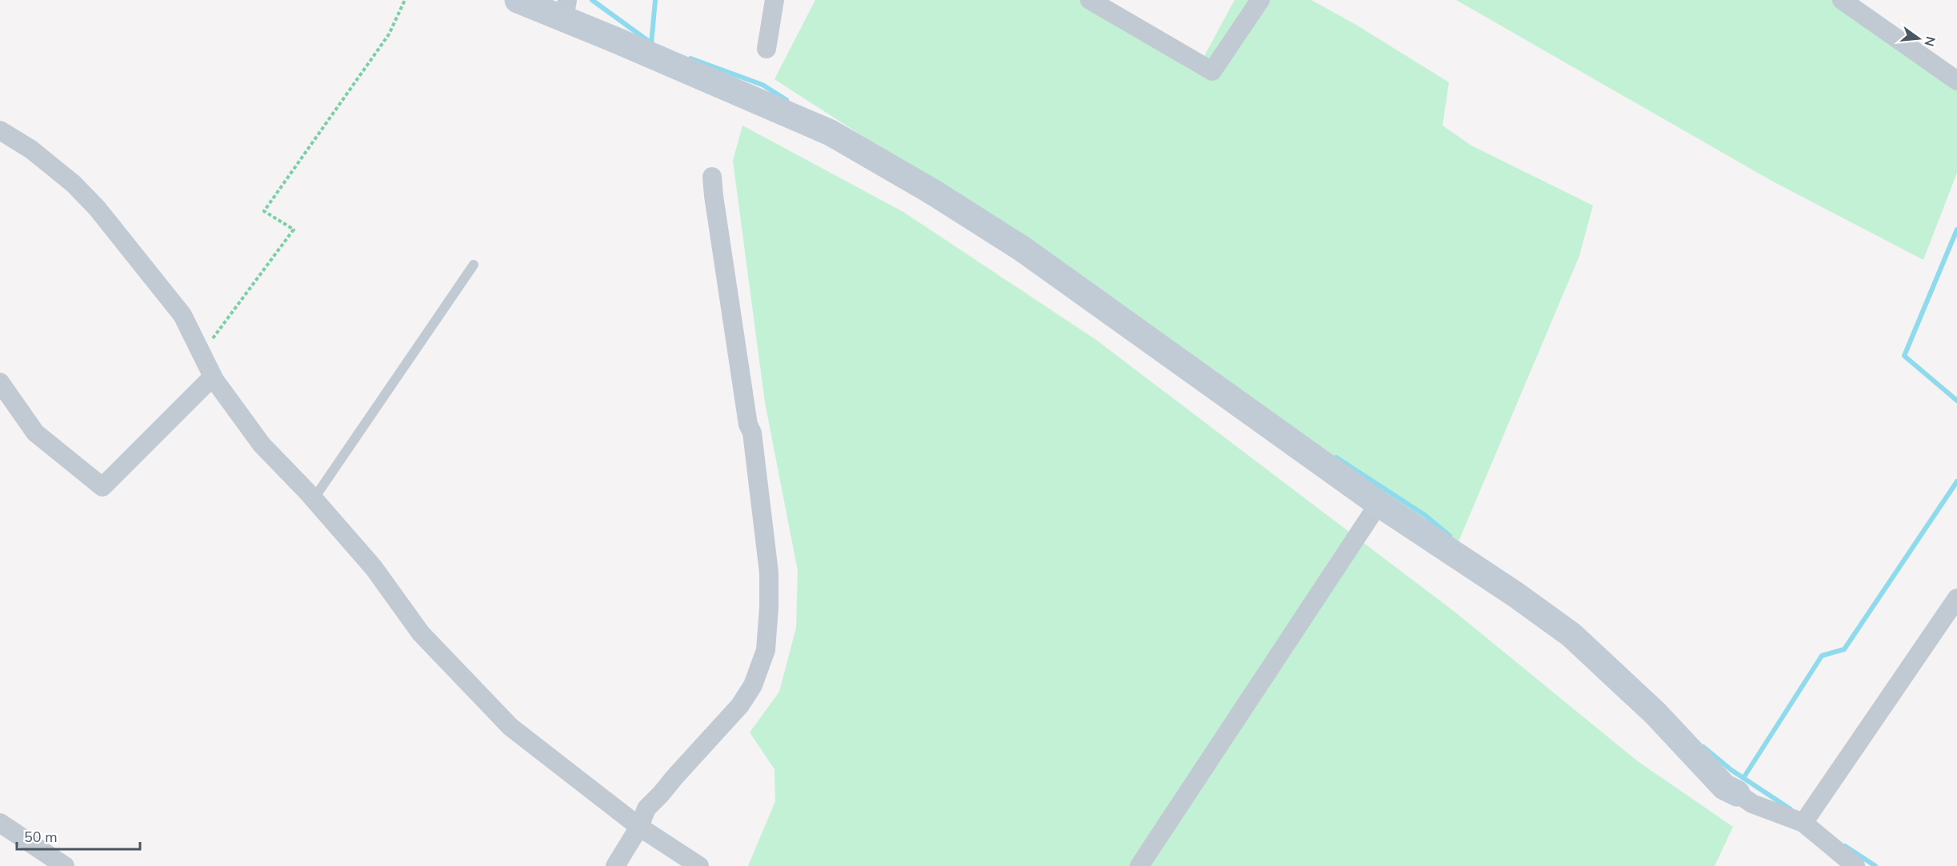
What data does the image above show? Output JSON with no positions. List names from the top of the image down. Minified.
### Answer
{"scale_bar":"50 m","north":"right"}
